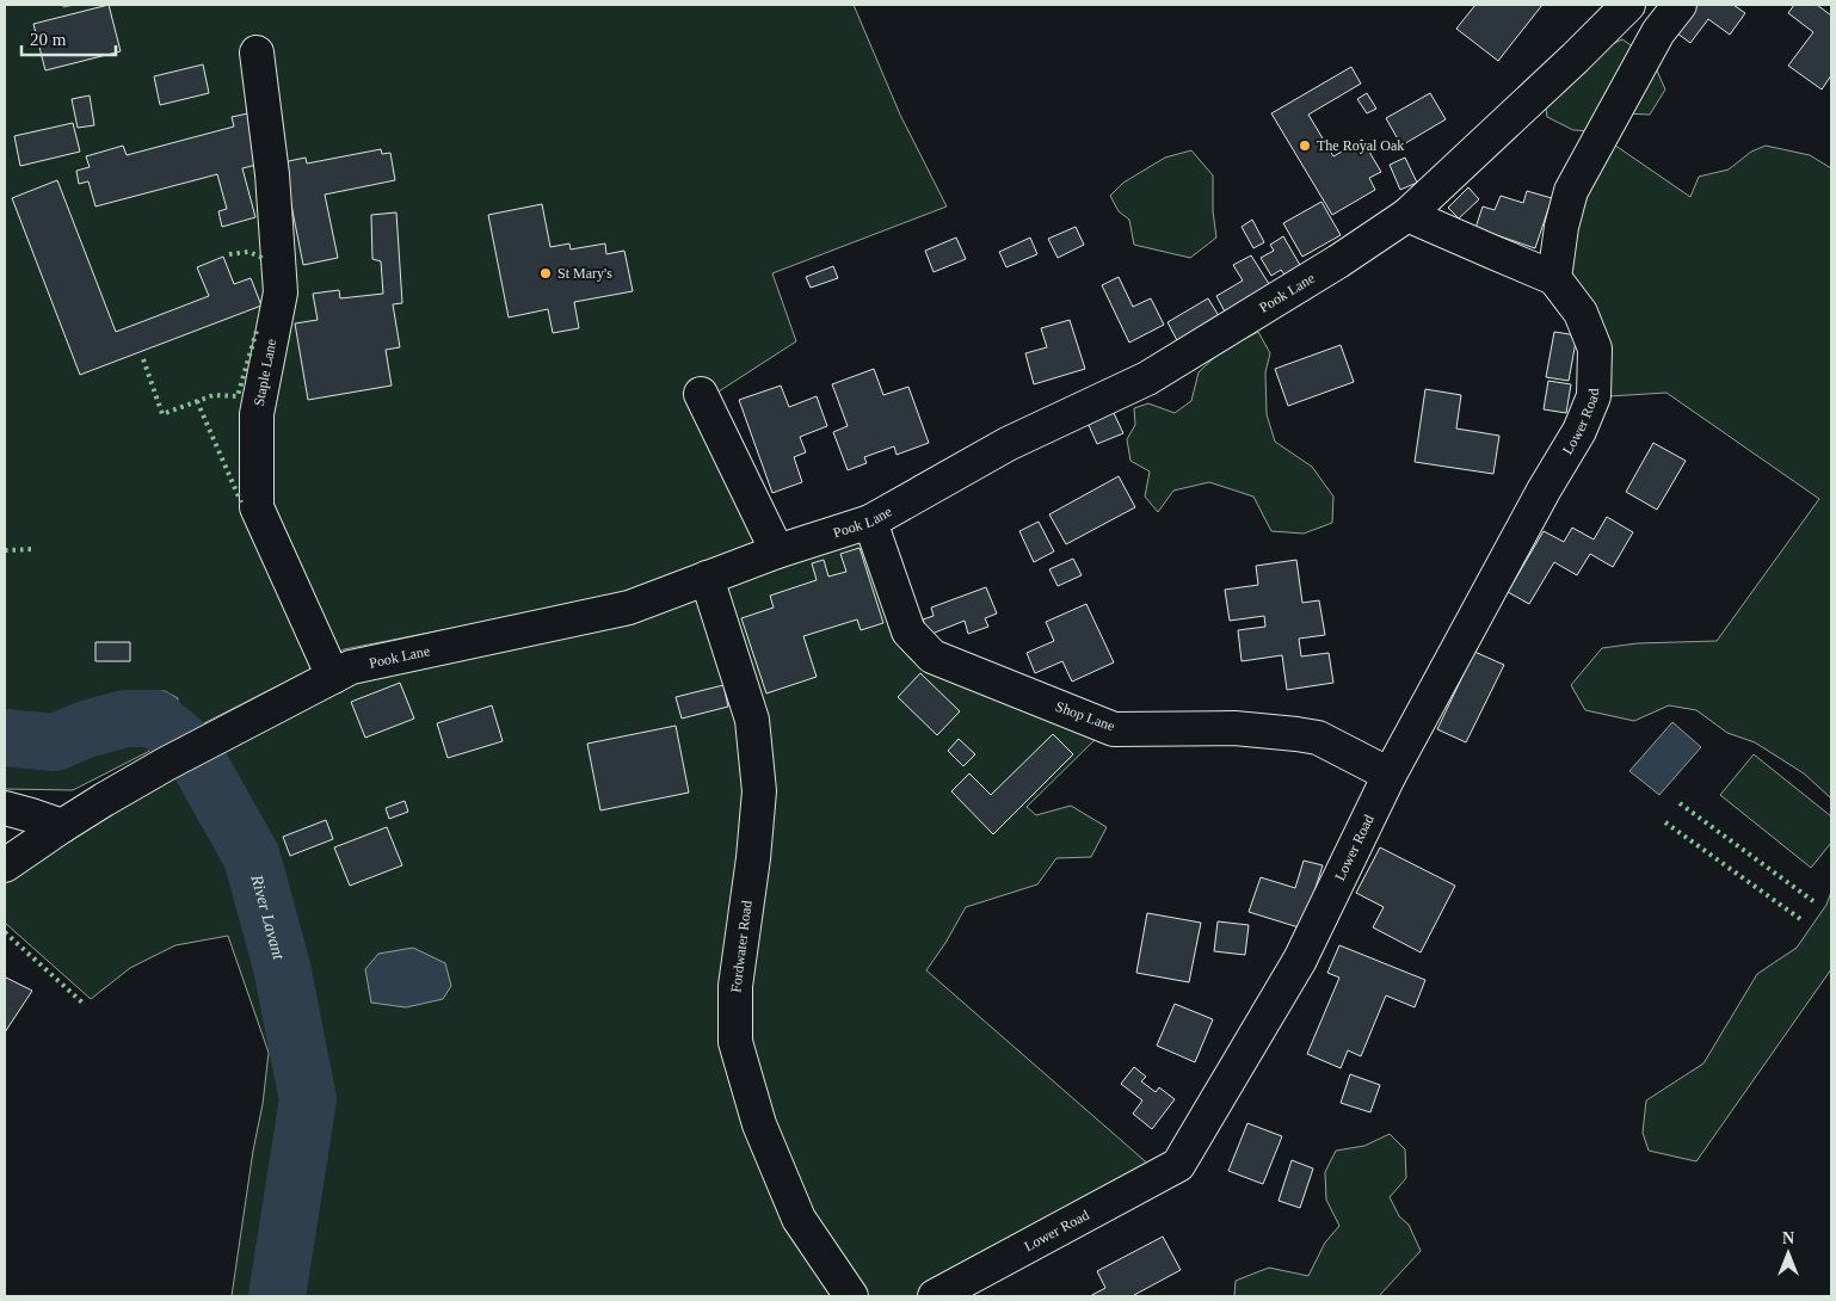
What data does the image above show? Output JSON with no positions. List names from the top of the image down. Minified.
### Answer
{"streets":{"street":["Pook Lane","Staple Lane","Lower Road","Shop Lane","Fordwater Road"]},"crossings":[["Pook Lane","Staple Lane"],["Pook Lane","Lower Road"],["Pook Lane","Shop Lane"],["Pook Lane","Fordwater Road"],["Lower Road","Shop Lane"]],"water":["River Lavant"],"places":["The Royal Oak","St Mary's"],"scale_bar":"20 m","north":"top"}
